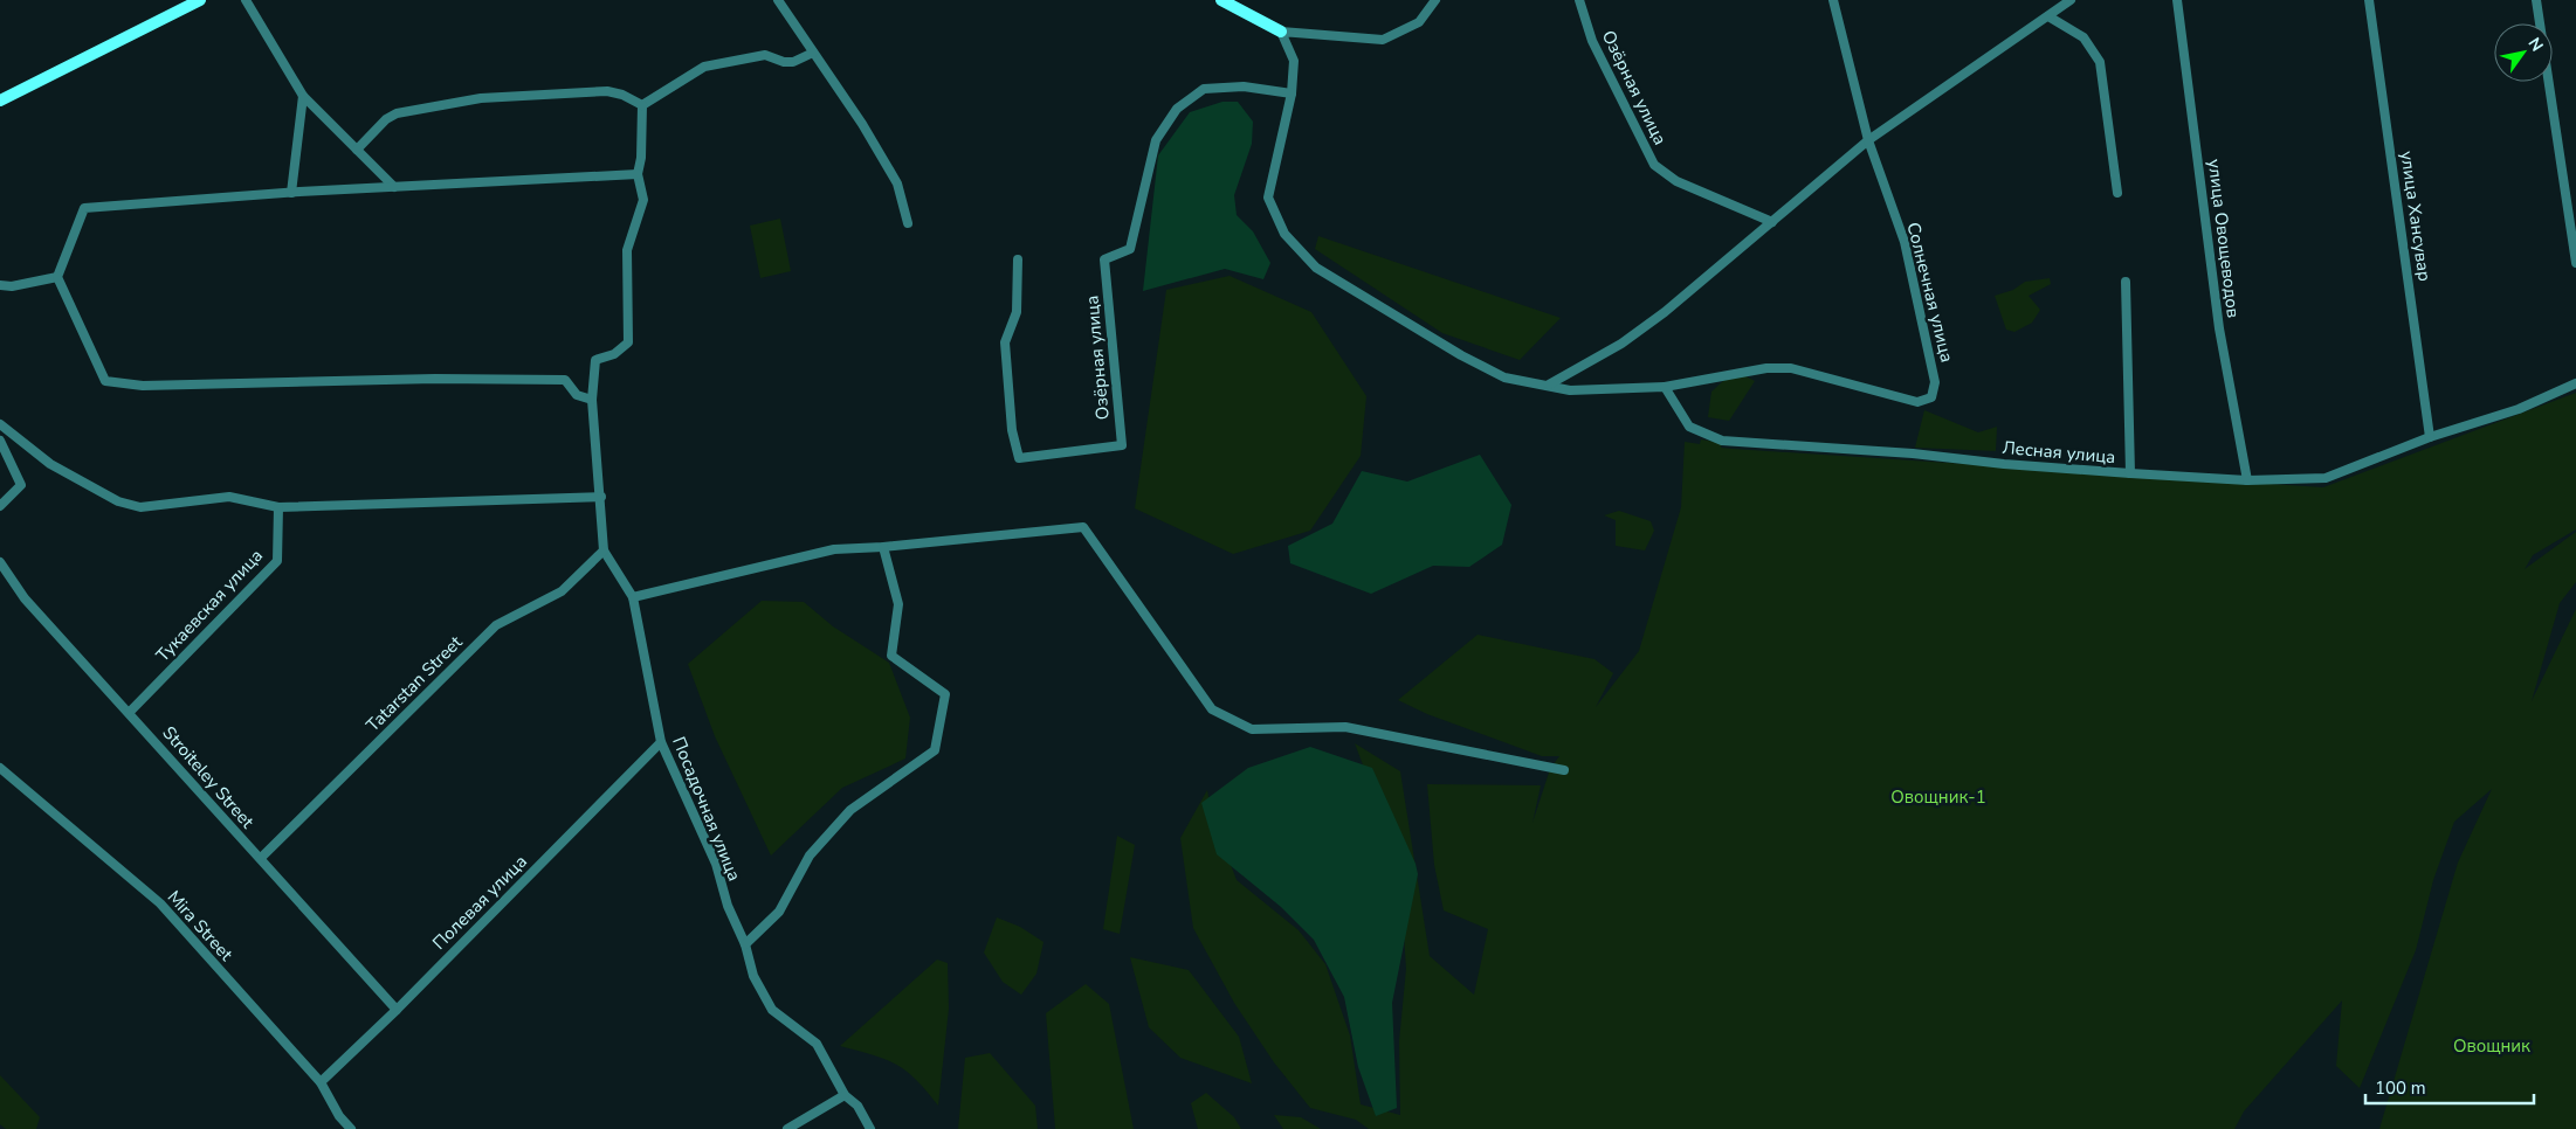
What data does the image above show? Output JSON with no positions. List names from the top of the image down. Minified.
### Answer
{"streets":{"street":["Озёрная улица","улица Хансувар","улица Овощеводов","Солнечная улица","Лесная улица","Тукаевская улица","Tatarstan Street","Stroiteley Street","Посадочная улица","Полевая улица","Mira Street"]},"crossings":[["улица Хансувар","Лесная улица"],["улица Овощеводов","Лесная улица"],["Солнечная улица","Лесная улица"],["Тукаевская улица","Stroiteley Street"],["Tatarstan Street","Stroiteley Street"],["Tatarstan Street","Посадочная улица"],["Stroiteley Street","Полевая улица"],["Посадочная улица","Полевая улица"],["Полевая улица","Mira Street"]],"parks":["Овощник-1","Овощник"],"scale_bar":"100 m","north":"top right"}
